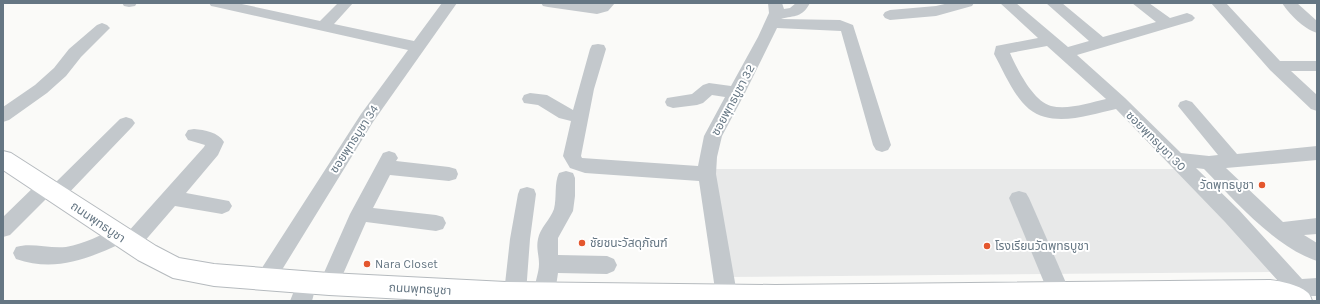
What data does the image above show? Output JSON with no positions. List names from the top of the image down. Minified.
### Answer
{"streets":{"main road":["ถนนพุทธบูชา"],"street":["ซอยพุทธบูชา 32","ซอยพุทธบูชา 34","ซอยพุทธบูชา 30"]},"crossings":[["ซอยพุทธบูชา 32","ถนนพุทธบูชา"],["ซอยพุทธบูชา 34","ถนนพุทธบูชา"],["ซอยพุทธบูชา 30","ถนนพุทธบูชา"]],"places":["วัดพุทธบูชา","ชัยชนะวัสดุภัณฑ์","โรงเรียนวัดพุทธบูชา","Nara Closet"]}
